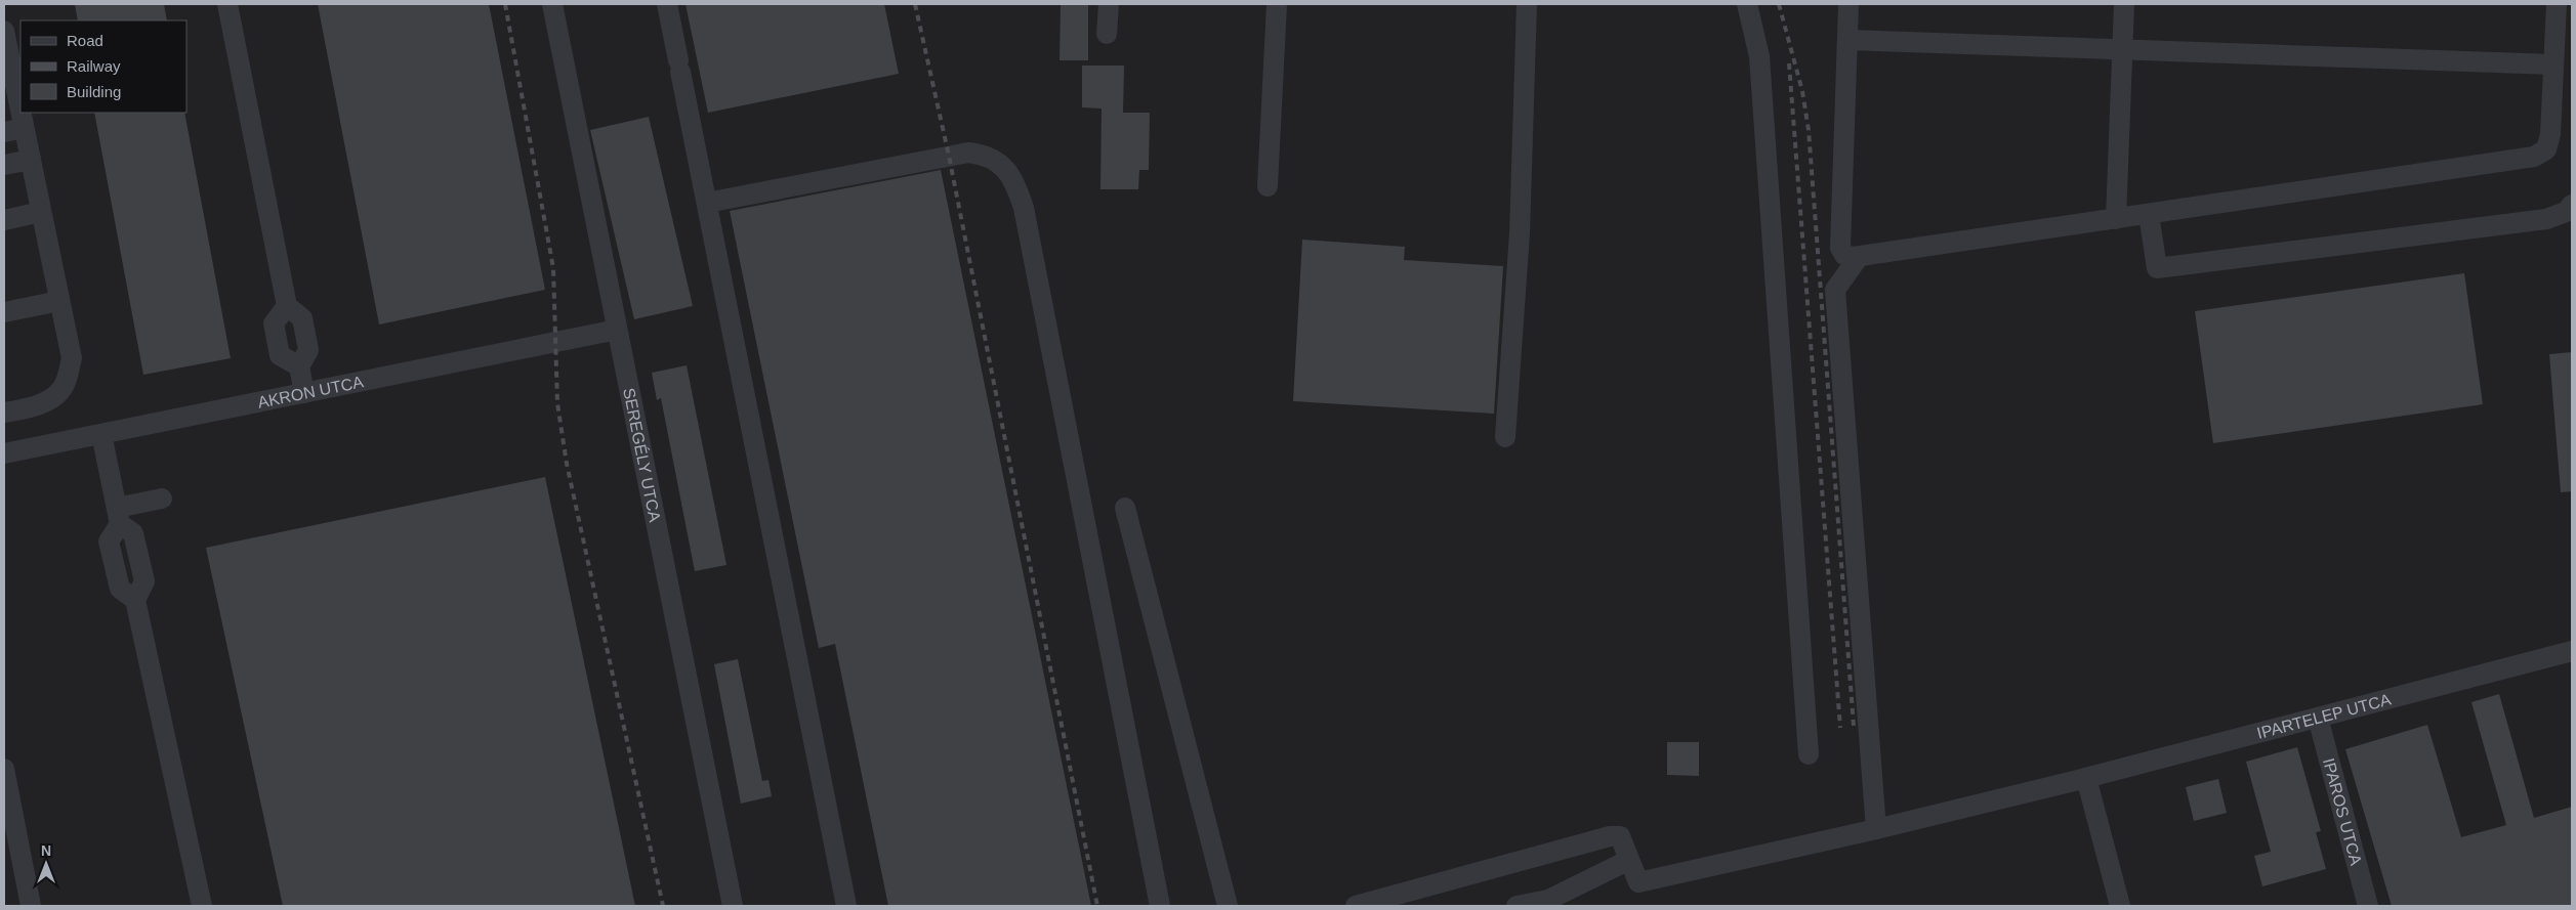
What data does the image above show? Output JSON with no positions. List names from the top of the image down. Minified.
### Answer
{"streets":{"street":["AKRON UTCA","SEREGÉLY UTCA","IPARTELEP UTCA","IPAROS UTCA"]},"crossings":[["AKRON UTCA","SEREGÉLY UTCA"],["IPARTELEP UTCA","IPAROS UTCA"]],"legend":["Road","Railway","Building"],"north":"top"}
